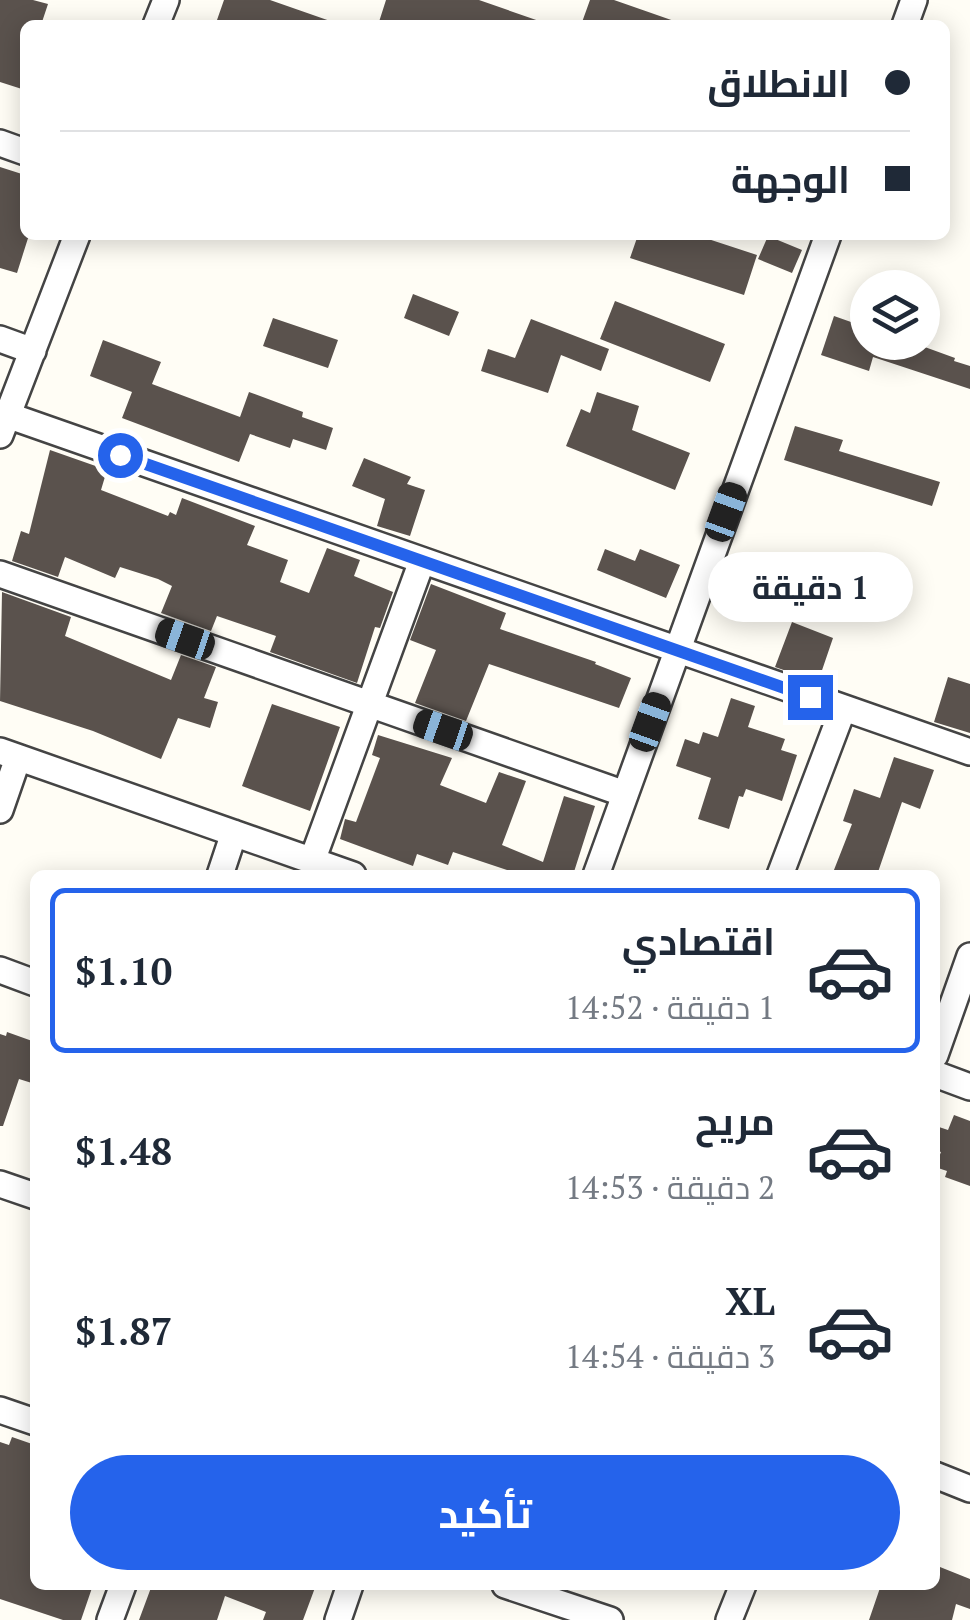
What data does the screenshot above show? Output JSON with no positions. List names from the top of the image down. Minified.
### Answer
{"page":{"banner":["الانطلاق","الوجهة"],"bubble":"1 دقيقة","list":[{"name":"اقتصادي","note":"1 دقيقة · 14:52","value":"$1.10"},{"name":"مريح","note":"2 دقيقة · 14:53","value":"$1.48"},{"name":"XL","note":"3 دقيقة · 14:54","value":"$1.87"}],"buttons":"تأكيد"}}
